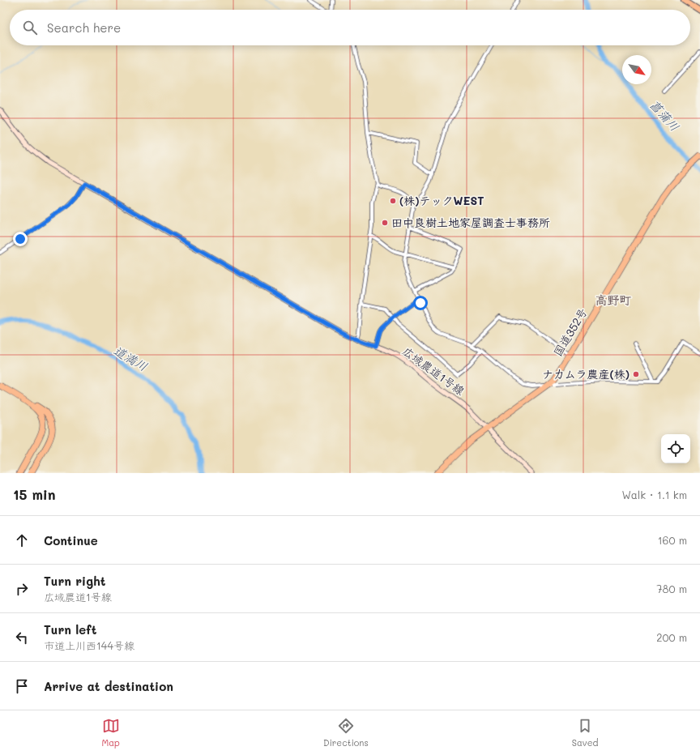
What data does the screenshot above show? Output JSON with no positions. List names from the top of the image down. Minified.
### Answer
{"streets":{"highway":["国道352号"],"street":["広域農道1号線"]},"crossings":[["国道352号","広域農道1号線"]],"districts":["高野町"],"water":["菖蒲川","道満川"],"places":["(株)テックWEST","田中良樹土地家屋調査士事務所","ナカムラ農産(株)"],"north":"bottom right","page":{"search":"Search here","heading":["15 min","Walk · 1.1 km"],"list":[["Continue","160 m"],["Turn right","広域農道1号線","780 m"],["Turn left","市道上川西144号線","200 m"],"Arrive at destination"],"nav":["Map","Directions","Saved"]}}
